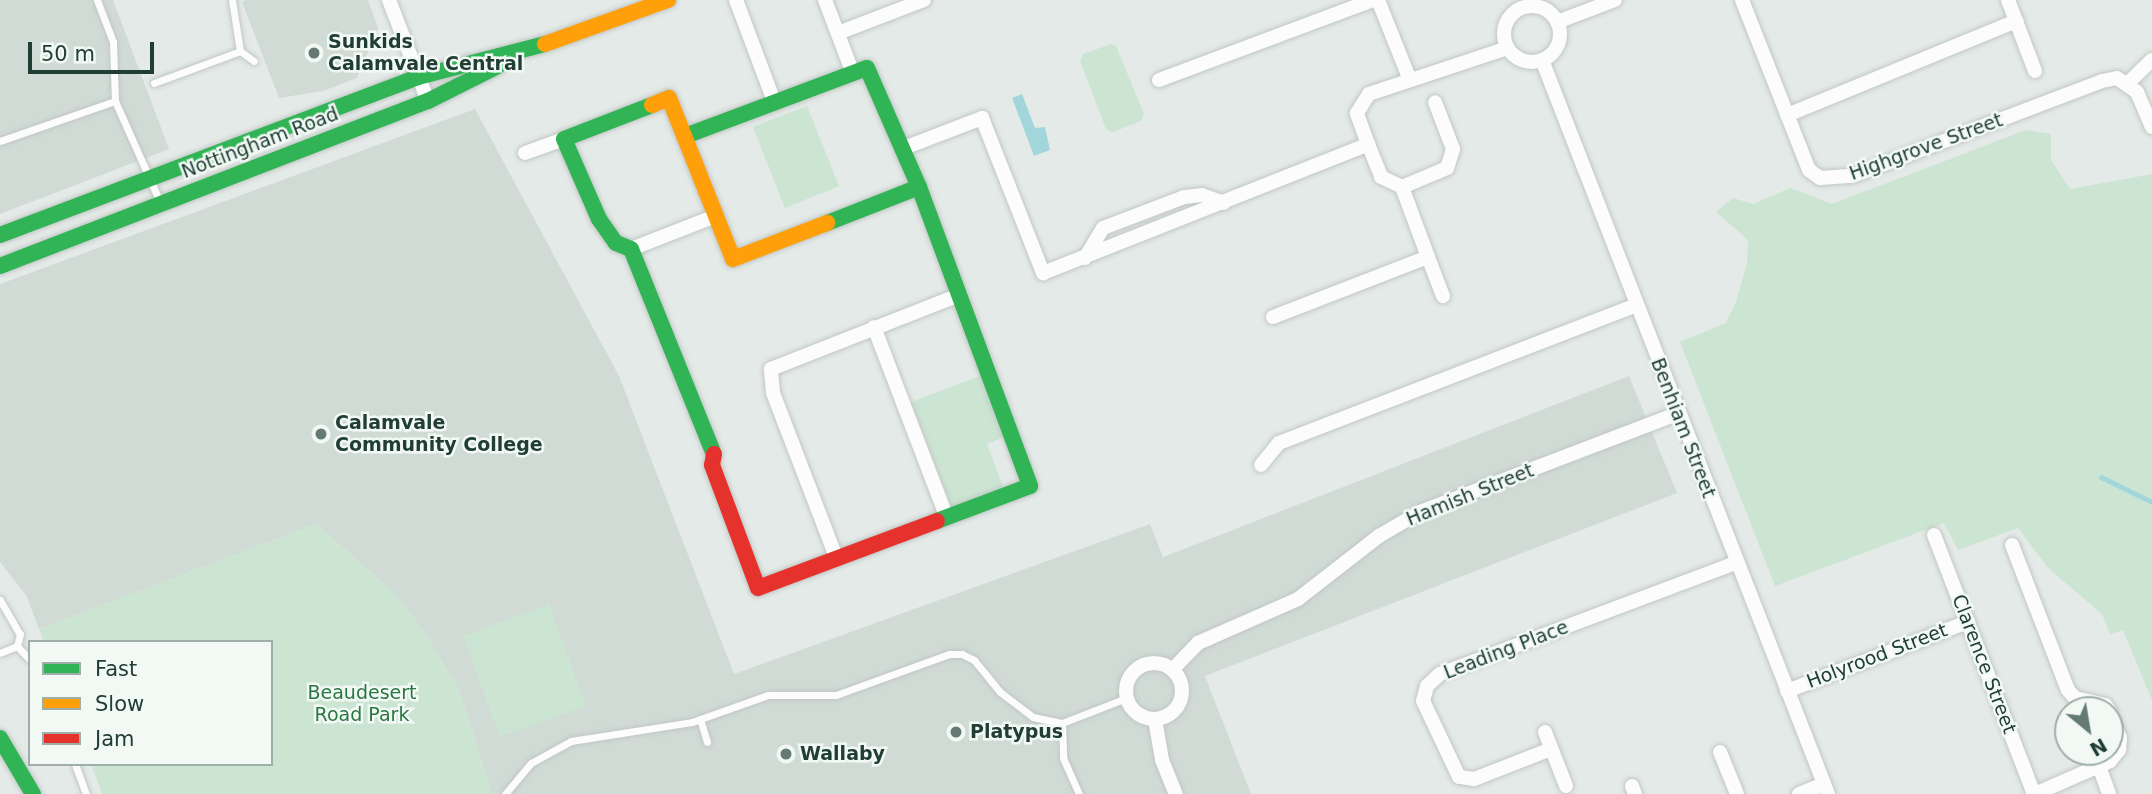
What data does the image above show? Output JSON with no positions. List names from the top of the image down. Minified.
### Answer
{"streets":{"main road":["Nottingham Road"],"street":["Highgrove Street","Benhiam Street","Hamish Street","Leading Place","Holyrood Street","Clarence Street"]},"crossings":[["Benhiam Street","Hamish Street"],["Benhiam Street","Leading Place"],["Benhiam Street","Holyrood Street"],["Holyrood Street","Clarence Street"]],"parks":["Beaudesert Road Park"],"places":["Sunkids Calamvale Central","Calamvale Community College","Platypus","Wallaby"],"legend":["Fast","Slow","Jam"],"scale_bar":"50 m","north":"bottom right"}
